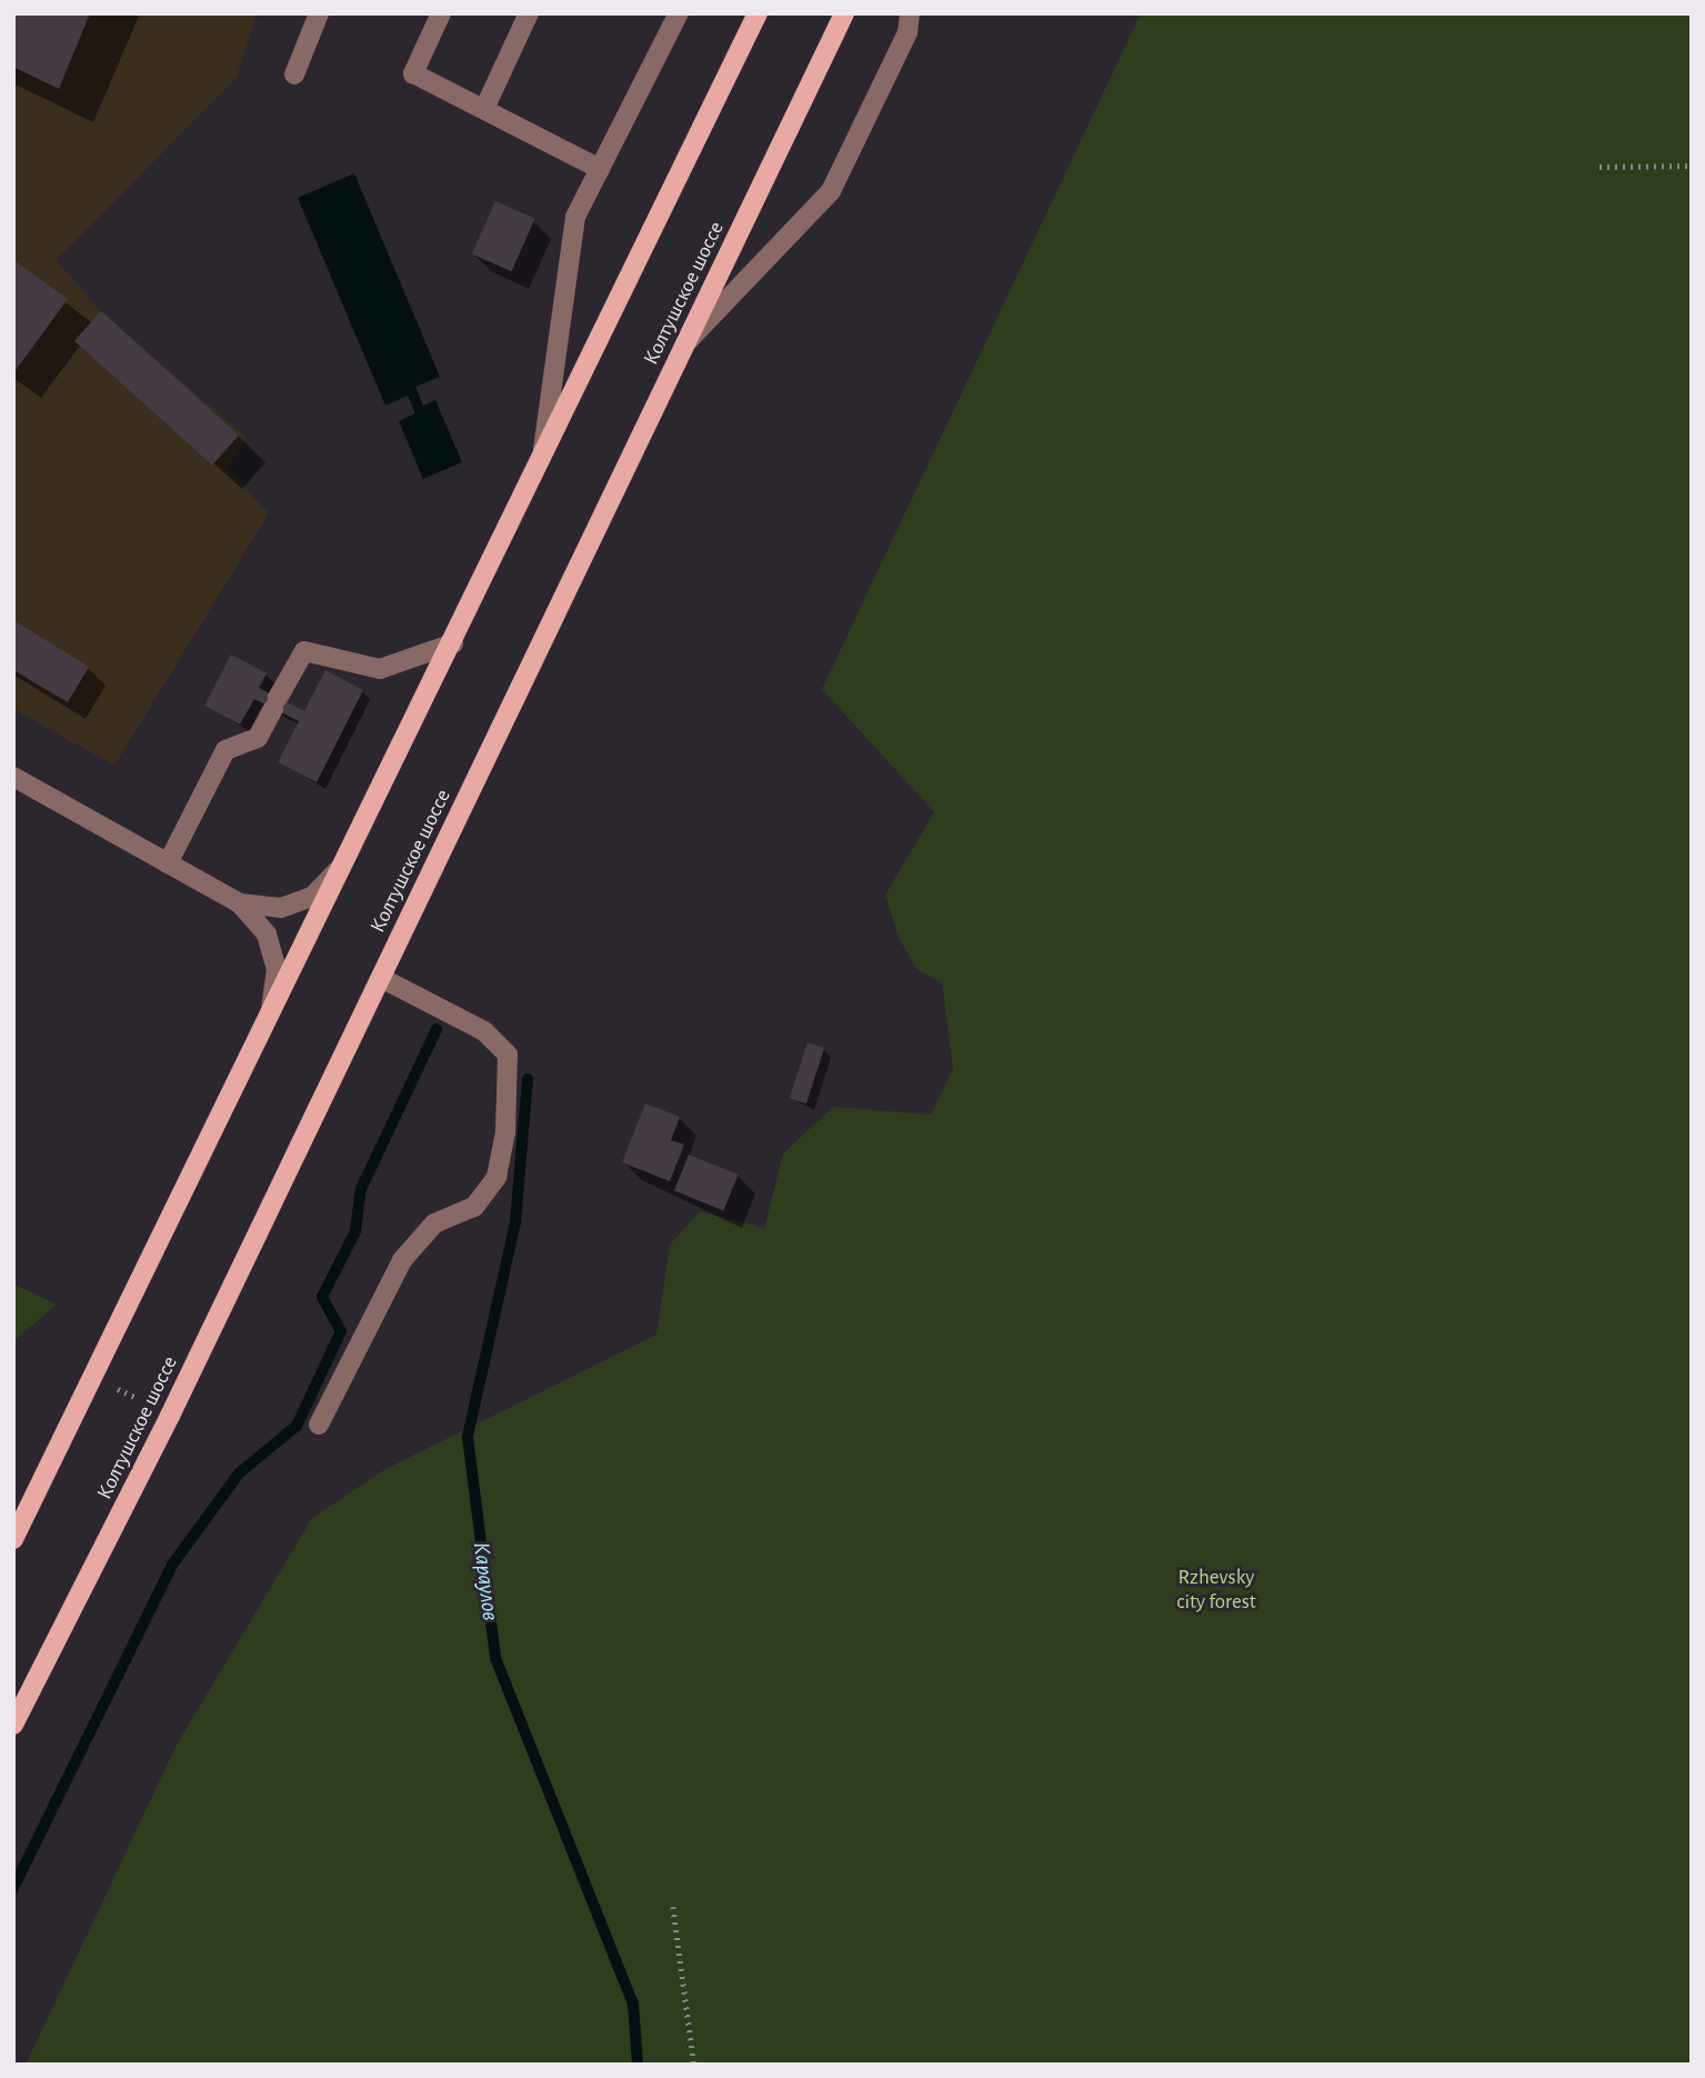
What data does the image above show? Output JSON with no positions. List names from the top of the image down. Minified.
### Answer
{"streets":{"main road":["Колтушское шоссе"]},"water":["Караулов"],"parks":["Rzhevsky city forest"]}
